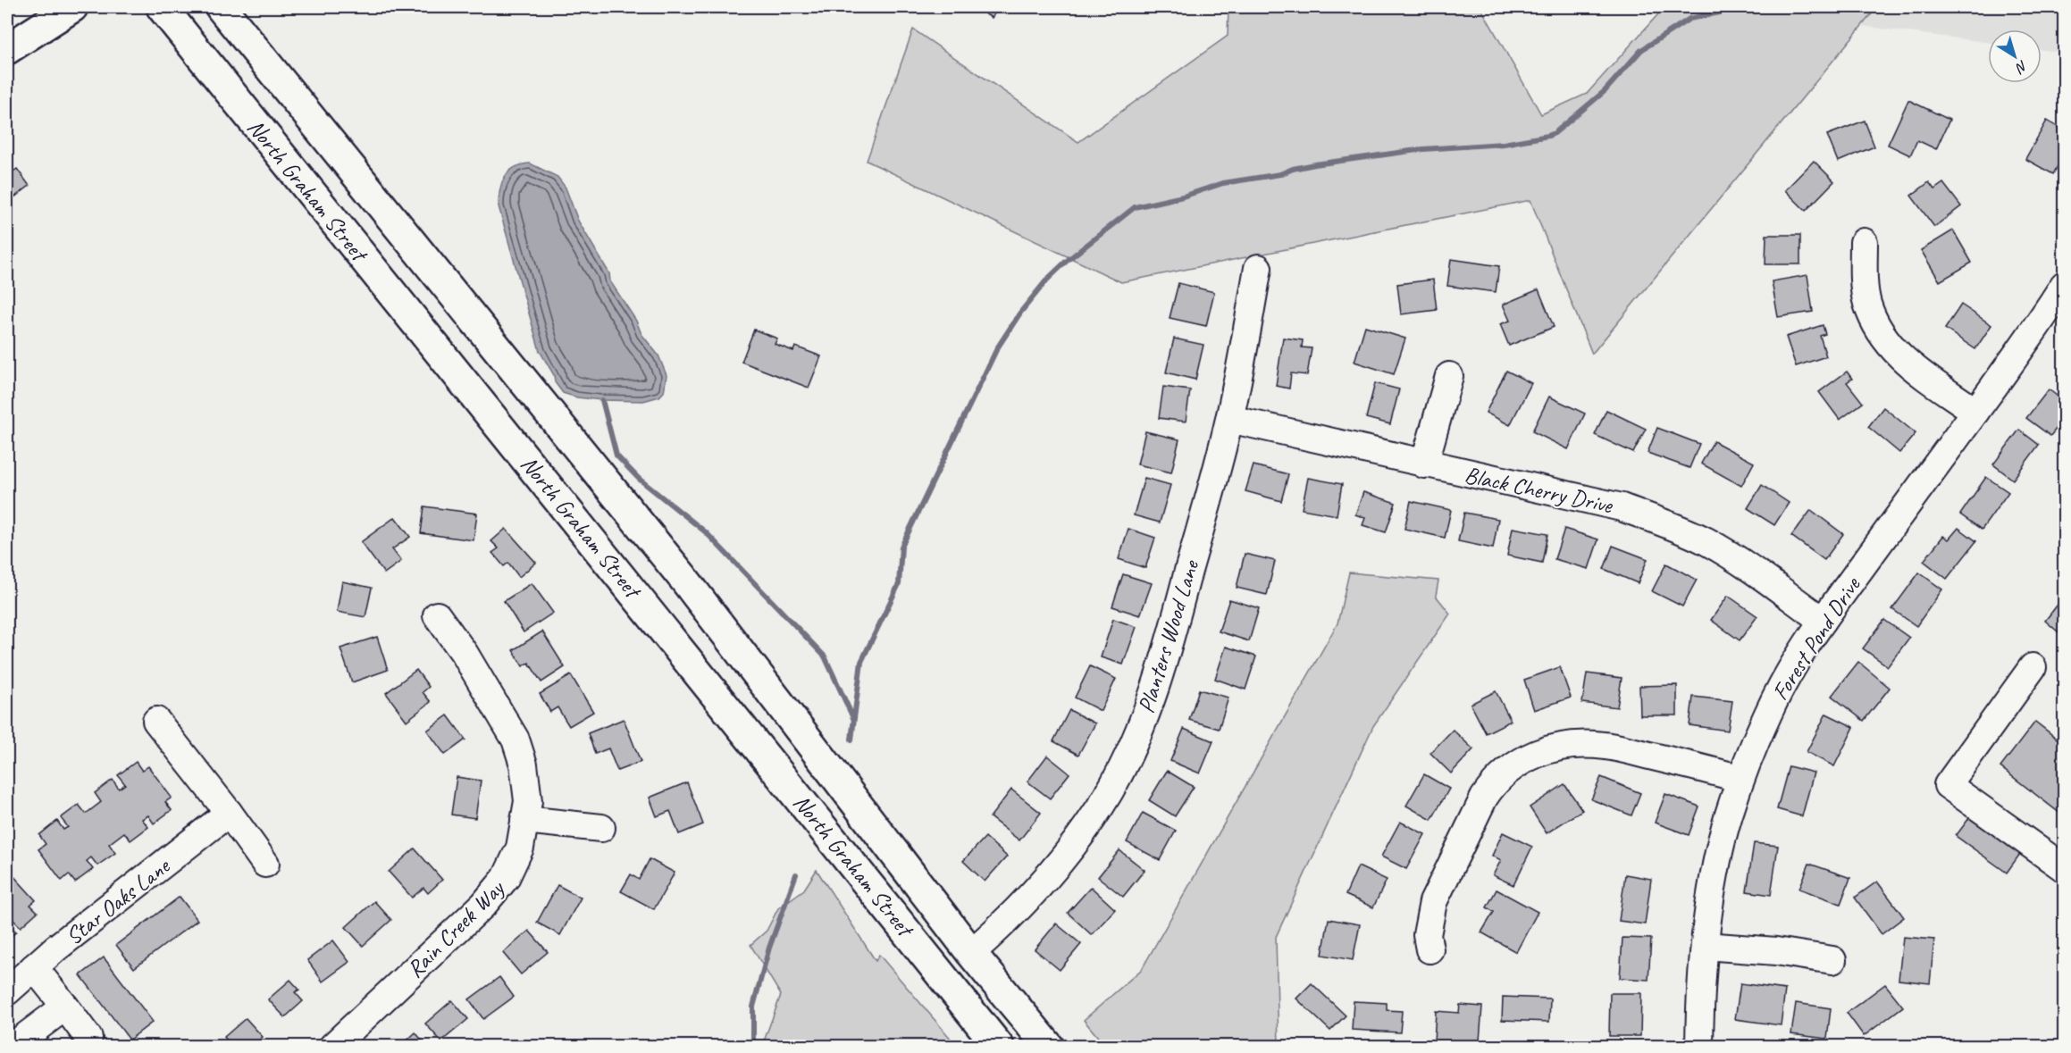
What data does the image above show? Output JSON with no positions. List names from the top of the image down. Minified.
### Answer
{"streets":{"main road":["North Graham Street"],"street":["Black Cherry Drive","Planters Wood Lane","Forest Pond Drive","Star Oaks Lane","Rain Creek Way"]},"crossings":[["North Graham Street","Planters Wood Lane"],["Black Cherry Drive","Planters Wood Lane"],["Black Cherry Drive","Forest Pond Drive"]],"north":"bottom right"}
